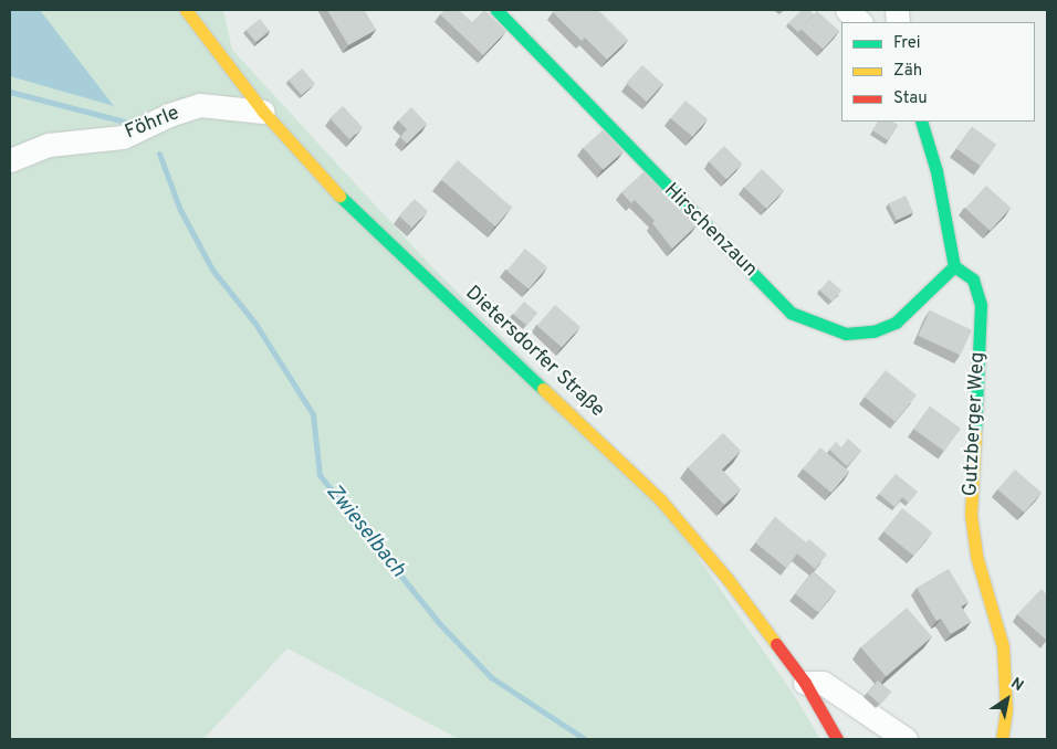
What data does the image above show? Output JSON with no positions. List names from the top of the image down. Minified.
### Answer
{"streets":{"street":["Föhrle","Hirschenzaun","Dietersdorfer Straße","Gutzberger Weg"]},"crossings":[["Föhrle","Dietersdorfer Straße"],["Hirschenzaun","Gutzberger Weg"]],"water":["Zwieselbach"],"legend":["Frei","Zäh","Stau"],"north":"top right"}
